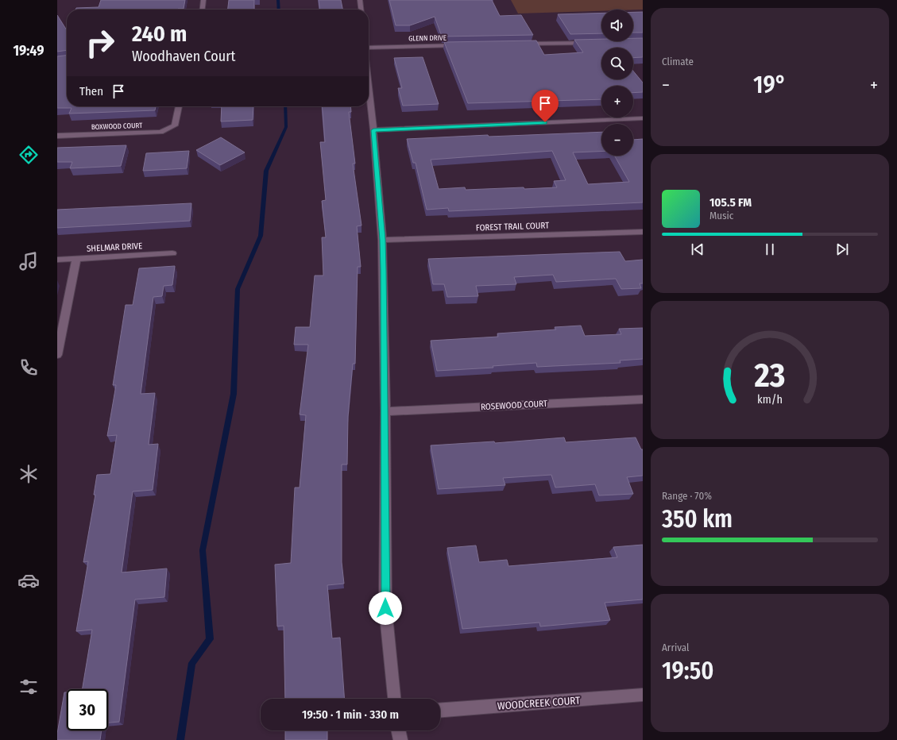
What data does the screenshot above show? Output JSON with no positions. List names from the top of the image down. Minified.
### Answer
{"streets":{"street":["GLENN DRIVE","BOXWOOD COURT","FOREST TRAIL COURT","SHELMAR DRIVE","ROSEWOOD COURT","WOODCREEK COURT"]},"page":{"tabs":"19:49","tile":["Climate",["Range · 70%","350 km"],["Arrival","19:50"]],"map_buttons":["+","−"],"turn":["240 m","Woodhaven Court"],"heat":["−","19°","+"],"then":"Then","song":["105.5 FM","Music"],"limit":"30","trip":"19:50 · 1 min · 330 m","gauge":["23","km/h"]}}
